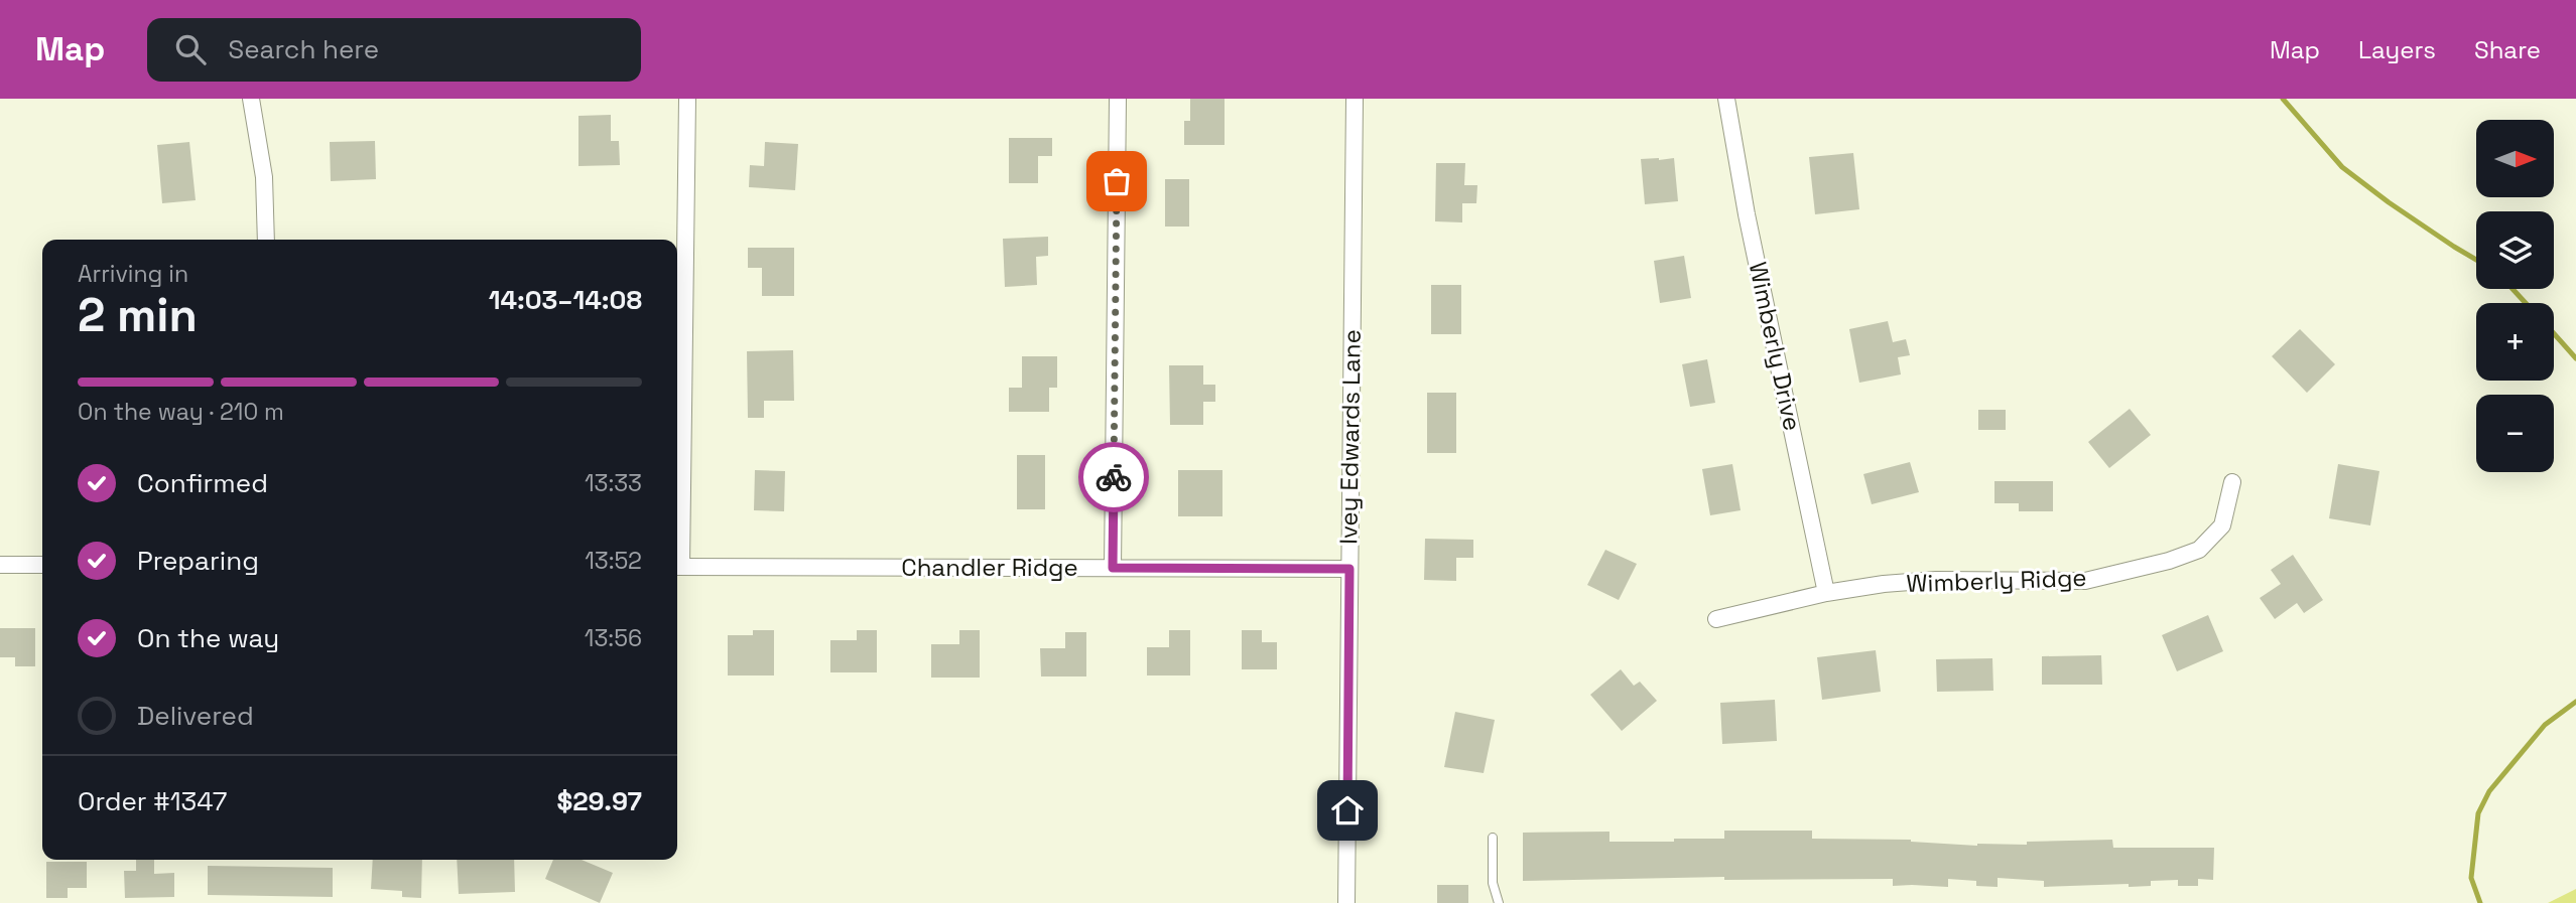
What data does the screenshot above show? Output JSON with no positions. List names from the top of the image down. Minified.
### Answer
{"streets":{"street":["Wimberly Drive","Ivey Edwards Lane","Chandler Ridge","Wimberly Ridge"]},"crossings":[["Wimberly Drive","Wimberly Ridge"],["Ivey Edwards Lane","Chandler Ridge"]],"north":"right","page":{"header":"Map","search":"Search here","nav":["Map","Layers","Share"],"map_buttons":["+","−"],"heading":["2 min","Arriving in","14:03–14:08"],"panel":["Order #1347","$29.97"],"bar":"On the way · 210 m","list":[["Confirmed","13:33"],["Preparing","13:52"],["On the way","13:56"],"Delivered"]}}
